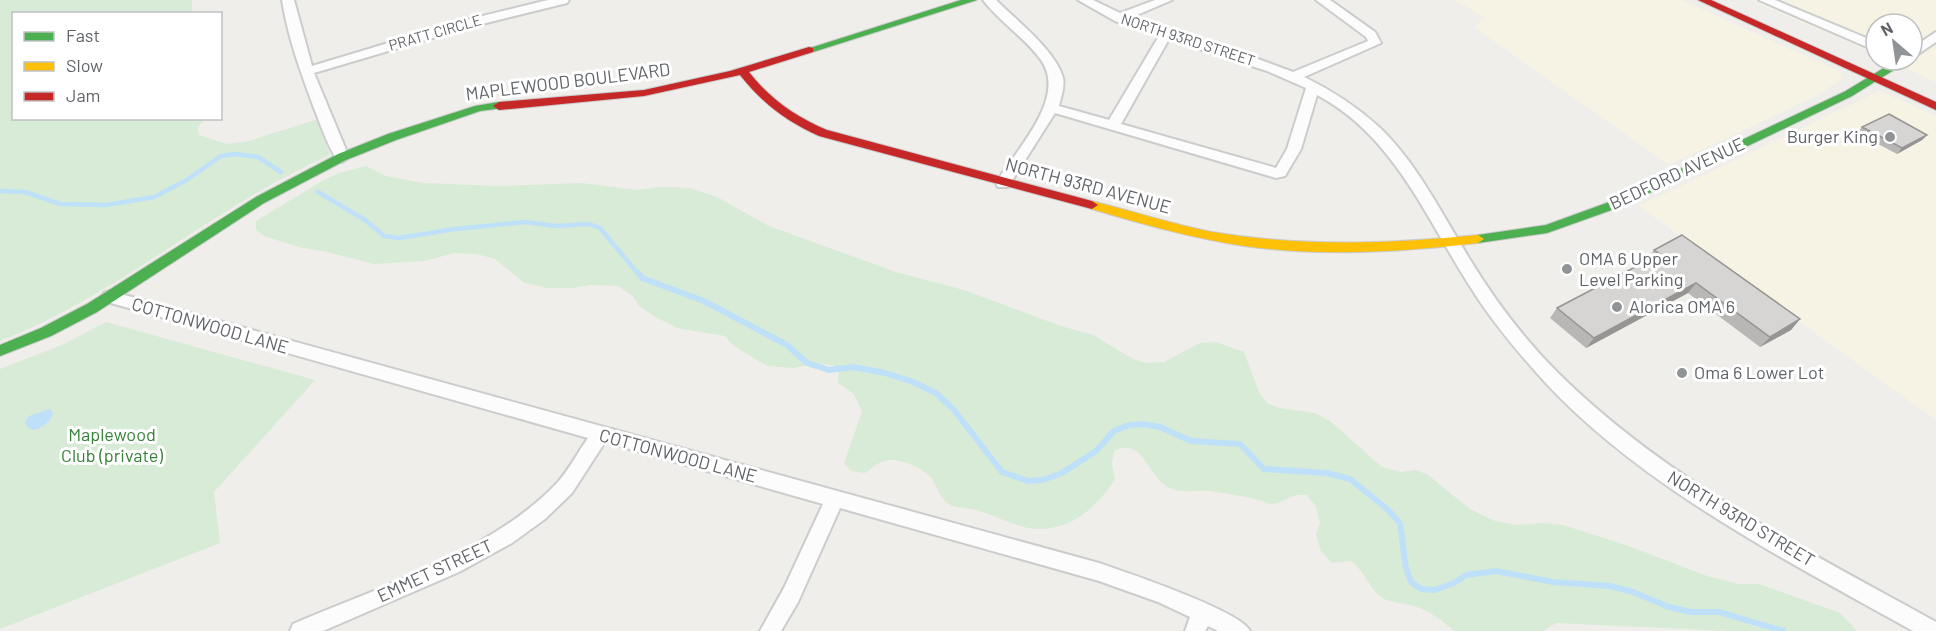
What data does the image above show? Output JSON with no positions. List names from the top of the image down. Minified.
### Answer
{"streets":{"street":["PRATT CIRCLE","NORTH 93RD STREET","MAPLEWOOD BOULEVARD","BEDFORD AVENUE","NORTH 93RD AVENUE","COTTONWOOD LANE","EMMET STREET"]},"crossings":[["NORTH 93RD STREET","BEDFORD AVENUE"],["NORTH 93RD STREET","NORTH 93RD AVENUE"],["MAPLEWOOD BOULEVARD","NORTH 93RD AVENUE"],["MAPLEWOOD BOULEVARD","COTTONWOOD LANE"],["BEDFORD AVENUE","NORTH 93RD AVENUE"],["COTTONWOOD LANE","EMMET STREET"]],"parks":["Maplewood Club (private)"],"places":["Burger King","OMA 6 Upper Level Parking","Alorica OMA 6","Oma 6 Lower Lot"],"legend":["Fast","Slow","Jam"],"north":"top left"}
